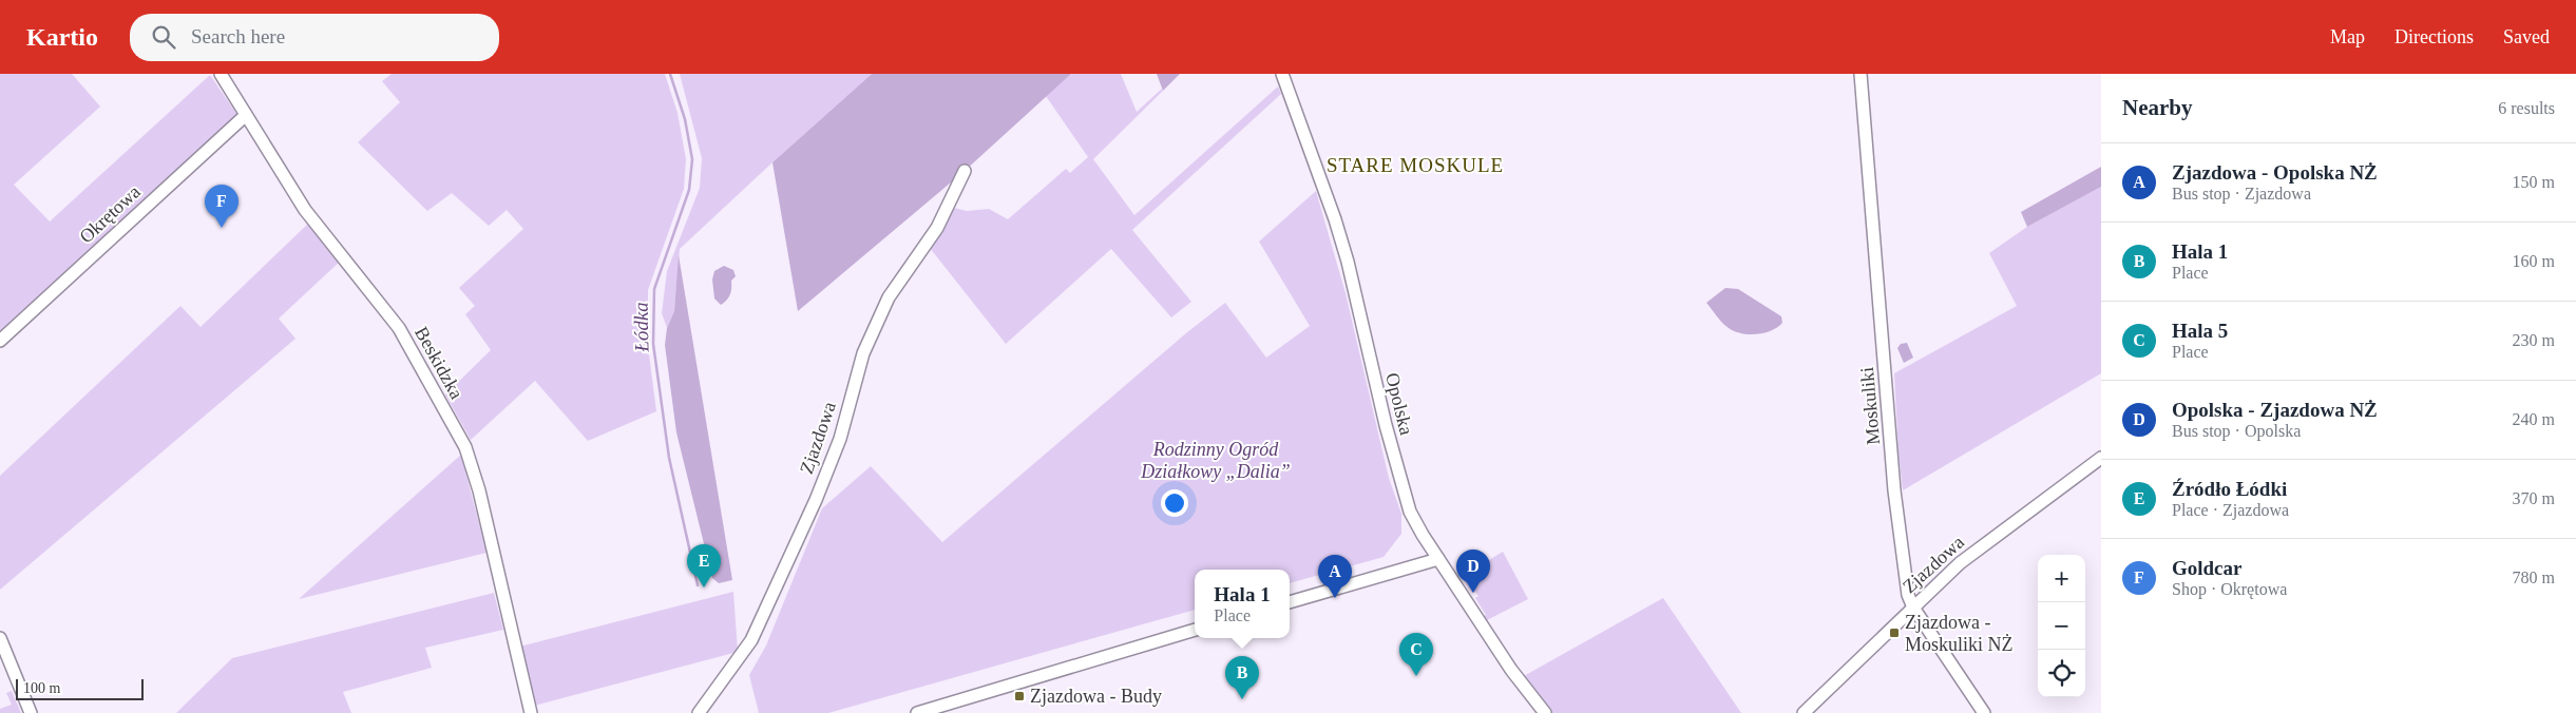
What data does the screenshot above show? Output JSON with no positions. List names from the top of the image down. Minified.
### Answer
{"streets":{"street":["Okrętowa","Beskidzka","Opolska","Moskuliki","Zjazdowa"]},"crossings":[["Okrętowa","Beskidzka"],["Moskuliki","Zjazdowa"]],"districts":["STARE MOSKULE"],"water":["Łódka"],"parks":["Rodzinny Ogród Działkowy „Dalia”"],"places":{"transit":["Zjazdowa - Moskuliki NŻ","Zjazdowa - Budy"]},"scale_bar":"100 m","page":{"header":"Kartio","search":"Search here","nav":["Map","Directions","Saved"],"heading":["Nearby","6 results"],"list":[{"mark":"A","name":"Zjazdowa - Opolska NŻ","note":"Bus stop · Zjazdowa","value":"150 m"},{"mark":"B","name":"Hala 1","note":"Place","value":"160 m"},{"mark":"C","name":"Hala 5","note":"Place","value":"230 m"},{"mark":"D","name":"Opolska - Zjazdowa NŻ","note":"Bus stop · Opolska","value":"240 m"},{"mark":"E","name":"Źródło Łódki","note":"Place · Zjazdowa","value":"370 m"},{"mark":"F","name":"Goldcar","note":"Shop · Okrętowa","value":"780 m"}],"pins":["F","E","D","A","C","B"],"map_buttons":["+","−"],"popup":["Hala 1","Place"],"scale":"100 m"}}
